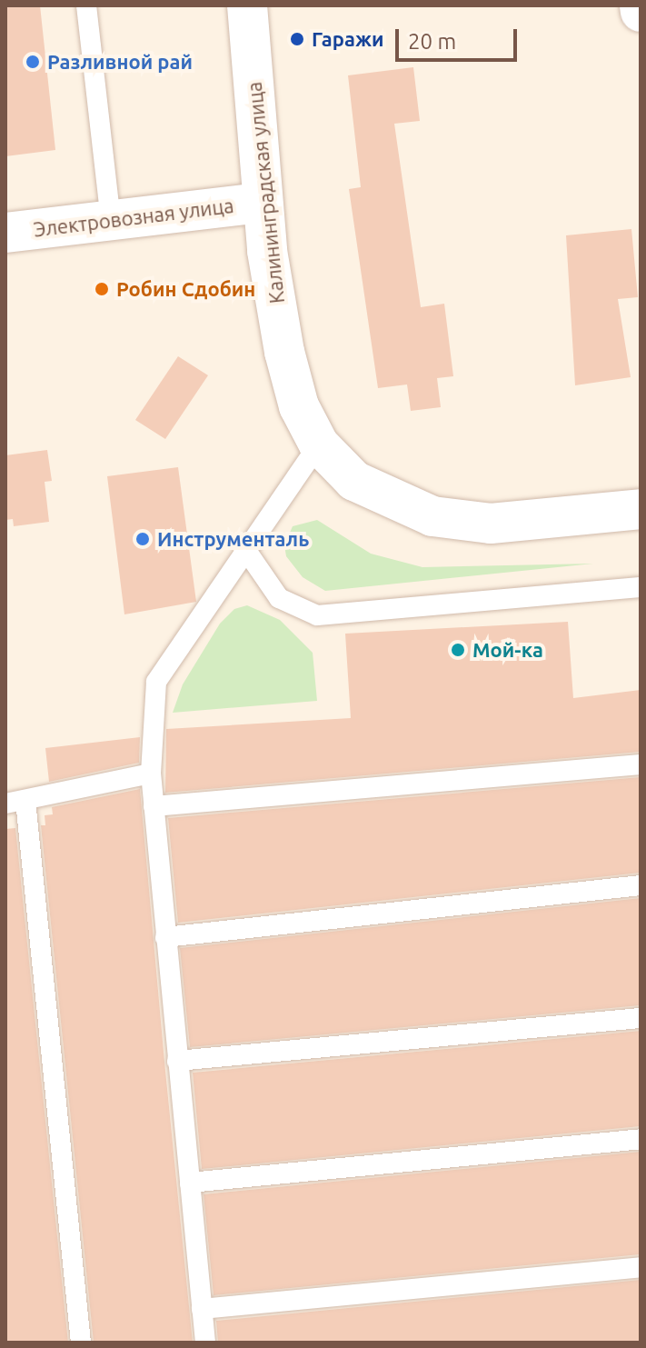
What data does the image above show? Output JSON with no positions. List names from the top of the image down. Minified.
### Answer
{"streets":{"main road":["Калининградская улица","Электровозная улица"]},"crossings":[["Калининградская улица","Электровозная улица"]],"places":["Гаражи","Разливной рай","Робин Сдобин","Инструменталь","Мой-ка"],"scale_bar":"20 m"}
